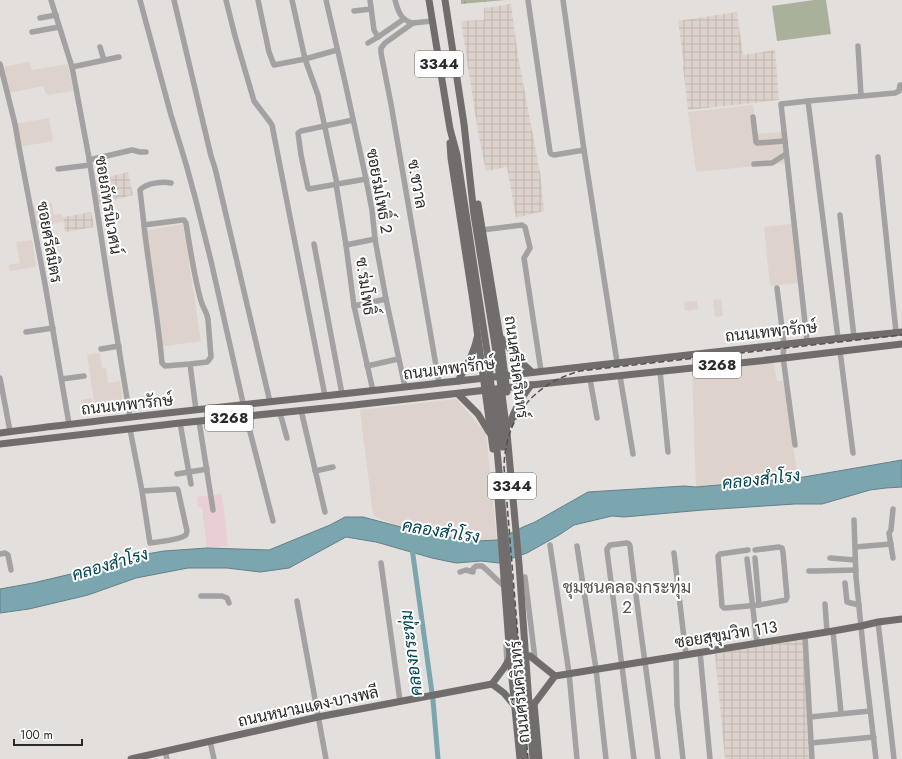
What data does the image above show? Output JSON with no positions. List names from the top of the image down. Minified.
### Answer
{"streets":{"main road":["3344","ถนนเทพารักษ์","3268","ถนนศรีนครินทร์","ซอยสุขุมวิท 113","ถนนหนามแดง-บางพลี"],"street":["ซ.ชวาล","ซอยร่มโพธิ์ 2","ซอยภัทรนิเวศน์","ซอยศรีสมิตร","ซ.ร่มโพธิ์"]},"crossings":[["ซ.ชวาล","ถนนเทพารักษ์"],["ซ.ชวาล","ถนนศรีนครินทร์"],["ซอยร่มโพธิ์ 2","ถนนเทพารักษ์"],["ซอยภัทรนิเวศน์","ถนนเทพารักษ์"],["ซอยศรีสมิตร","ถนนเทพารักษ์"],["ซ.ร่มโพธิ์","ถนนเทพารักษ์"],["ถนนเทพารักษ์","ถนนศรีนครินทร์"]],"districts":["ชุมชนคลองกระทุ่ม 2"],"water":["คลองสำโรง","คลองกระทุ่ม"],"scale_bar":"100 m"}
